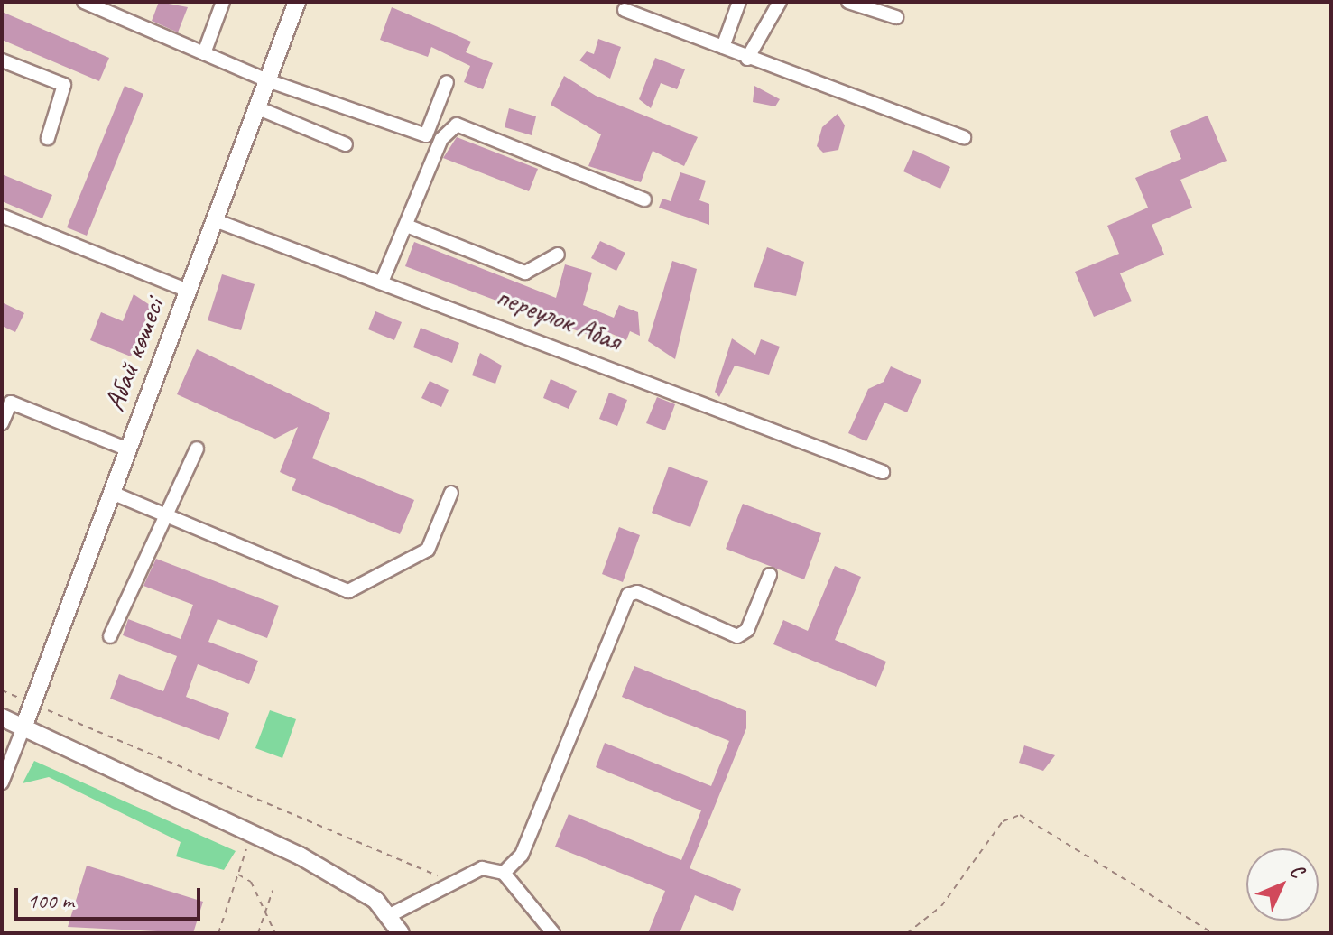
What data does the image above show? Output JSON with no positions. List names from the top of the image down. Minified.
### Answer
{"streets":{"main road":["Абай көшесі"],"street":["переулок Абая"]},"crossings":[["переулок Абая","Абай көшесі"]],"scale_bar":"100 m","north":"top right"}
